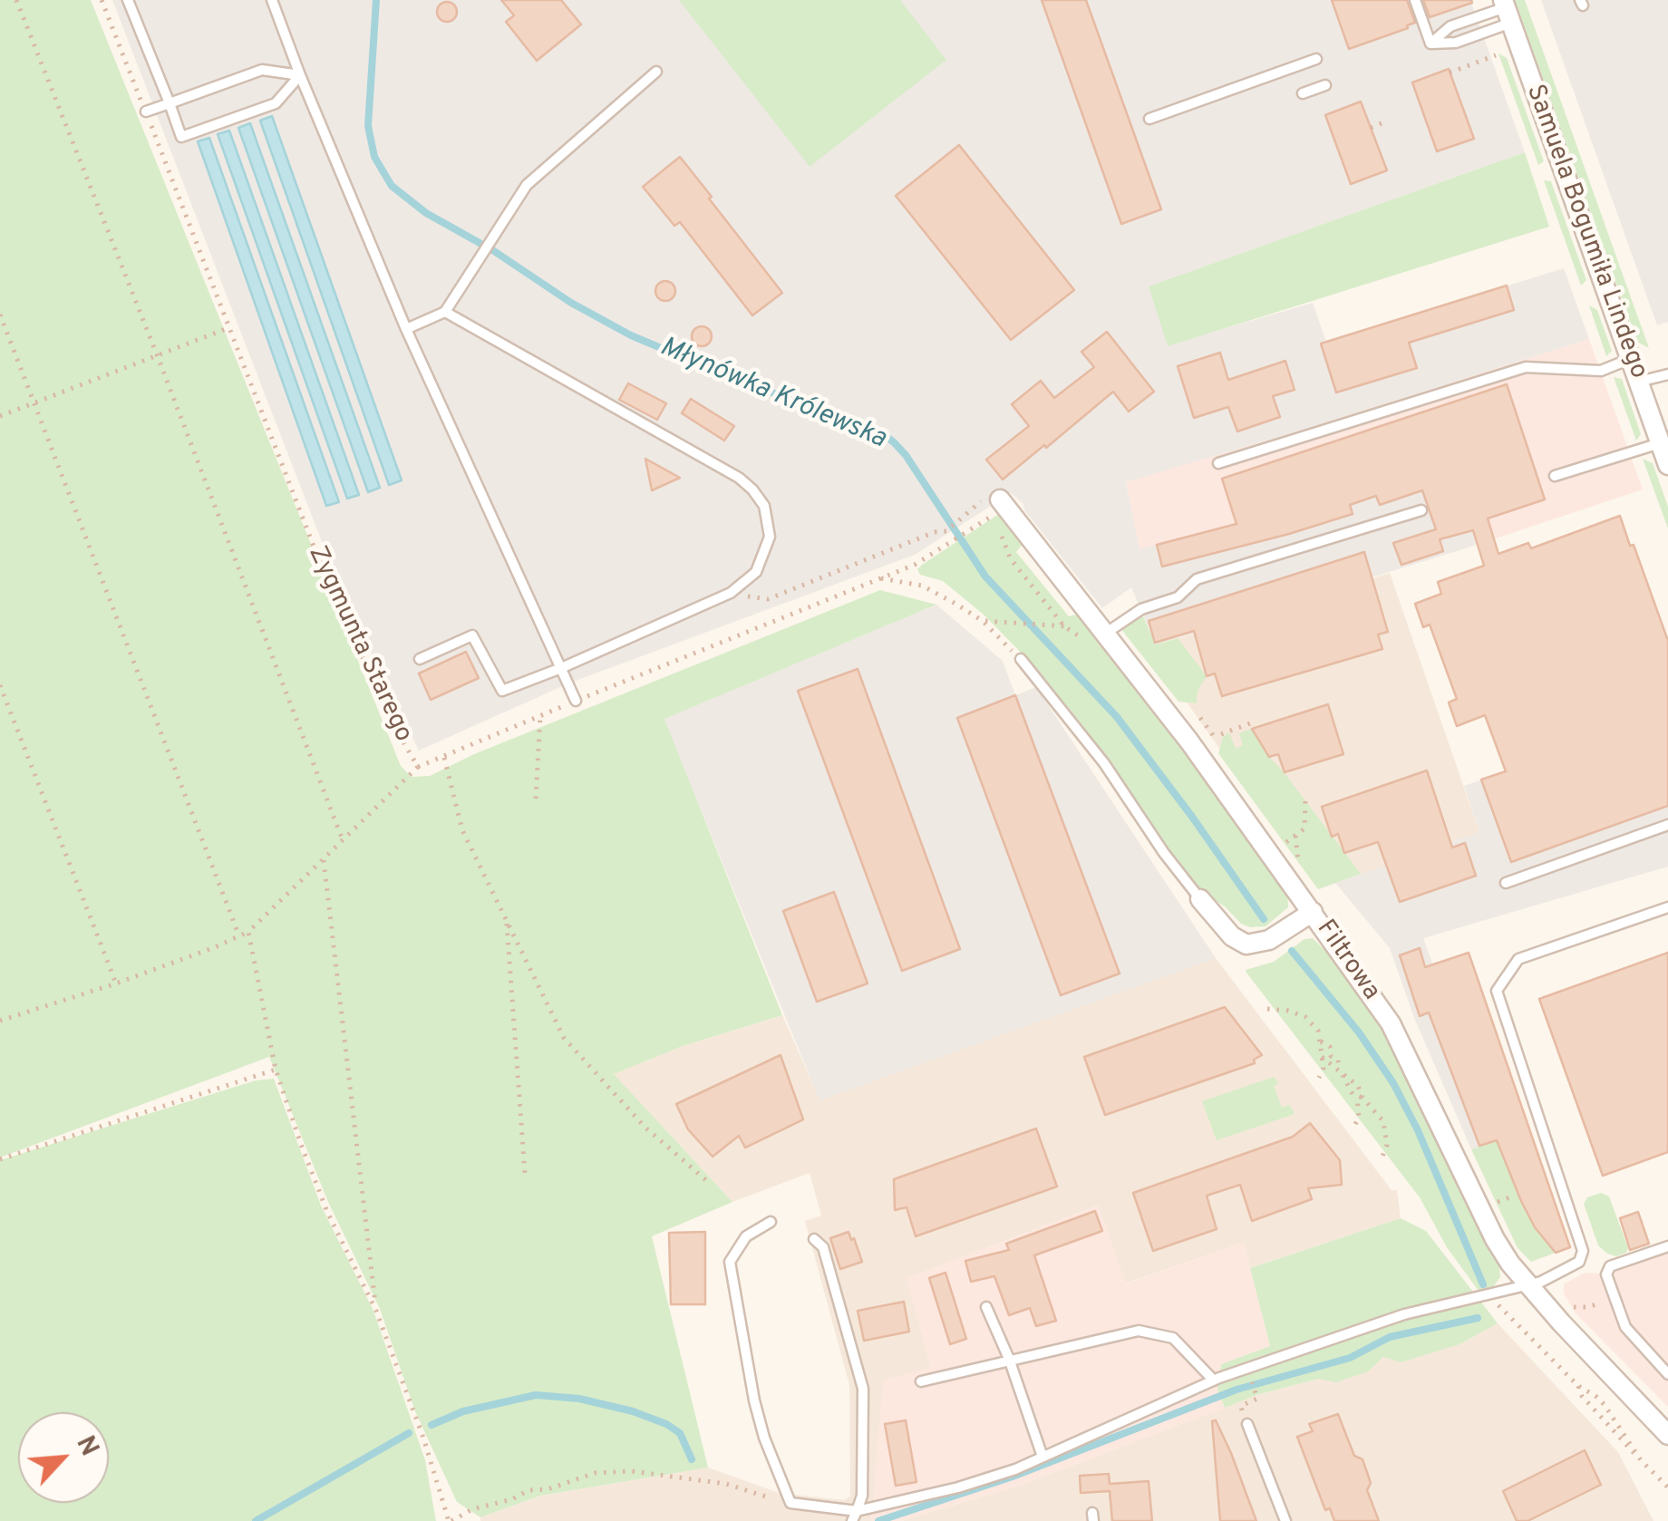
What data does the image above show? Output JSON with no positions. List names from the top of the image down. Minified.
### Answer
{"streets":{"street":["Samuela Bogumiła Lindego","Filtrowa"],"path":["Zygmunta Starego"]},"water":["Młynówka Królewska"],"north":"top right"}
